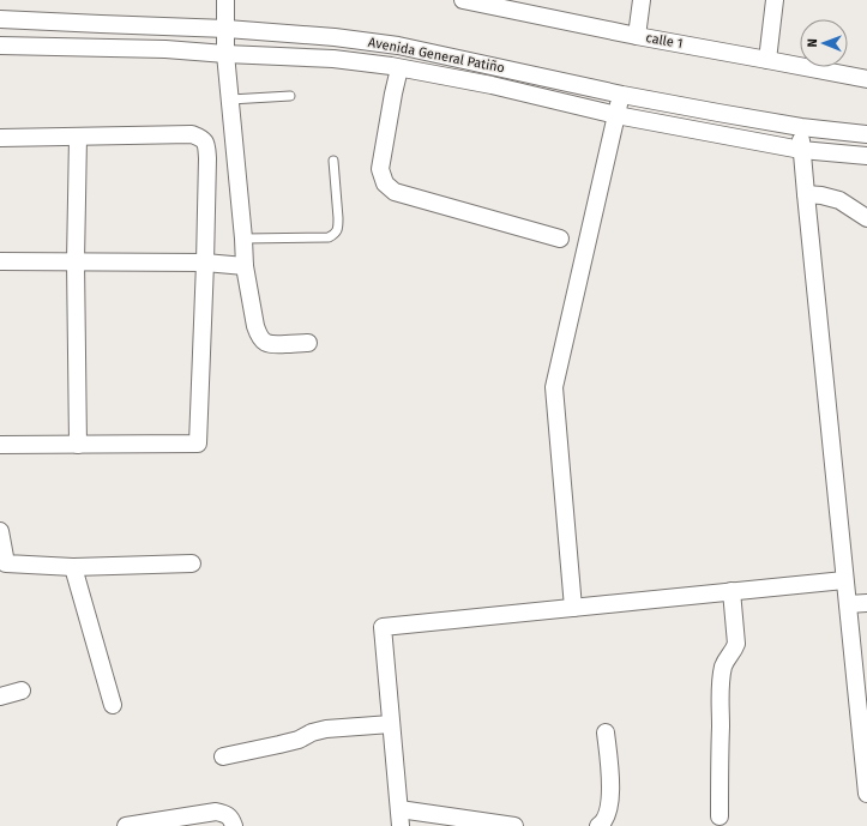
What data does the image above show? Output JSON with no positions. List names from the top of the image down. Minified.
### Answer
{"streets":{"street":["calle 1","Avenida General Patiño"]},"north":"left"}
